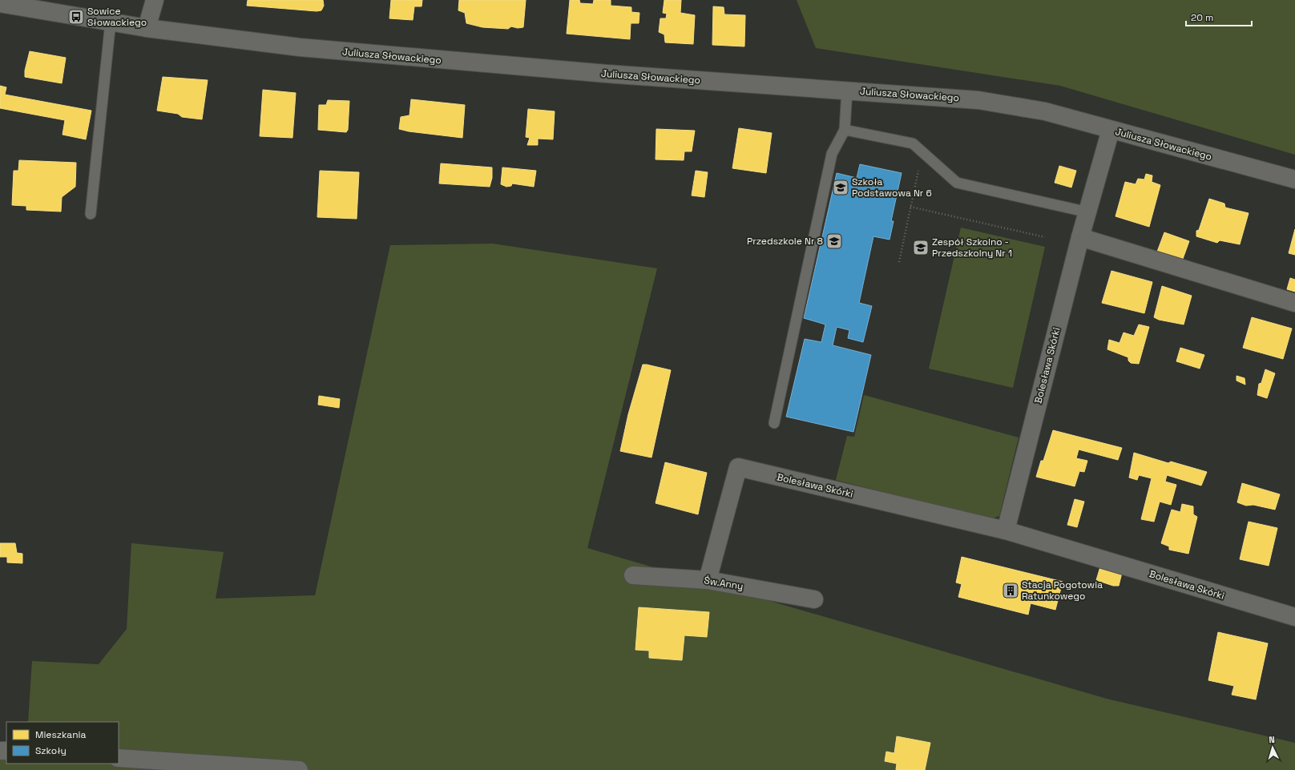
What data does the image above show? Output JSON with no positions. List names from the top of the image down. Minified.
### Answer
{"streets":{"street":["Juliusza Słowackiego","Bolesława Skórki","Św.Anny"]},"crossings":[["Juliusza Słowackiego","Bolesława Skórki"],["Bolesława Skórki","Św.Anny"]],"places":{"bus stop":["Sowice Słowackiego"],"school or university":["Szkoła Podstawowa Nr 6","Przedszkole Nr 8","Zespół Szkolno - Przedszkolny Nr 1"],"building":["Stacja Pogotowia Ratunkowego"]},"legend":["Mieszkania","Szkoły"],"scale_bar":"20 m","north":"top"}
